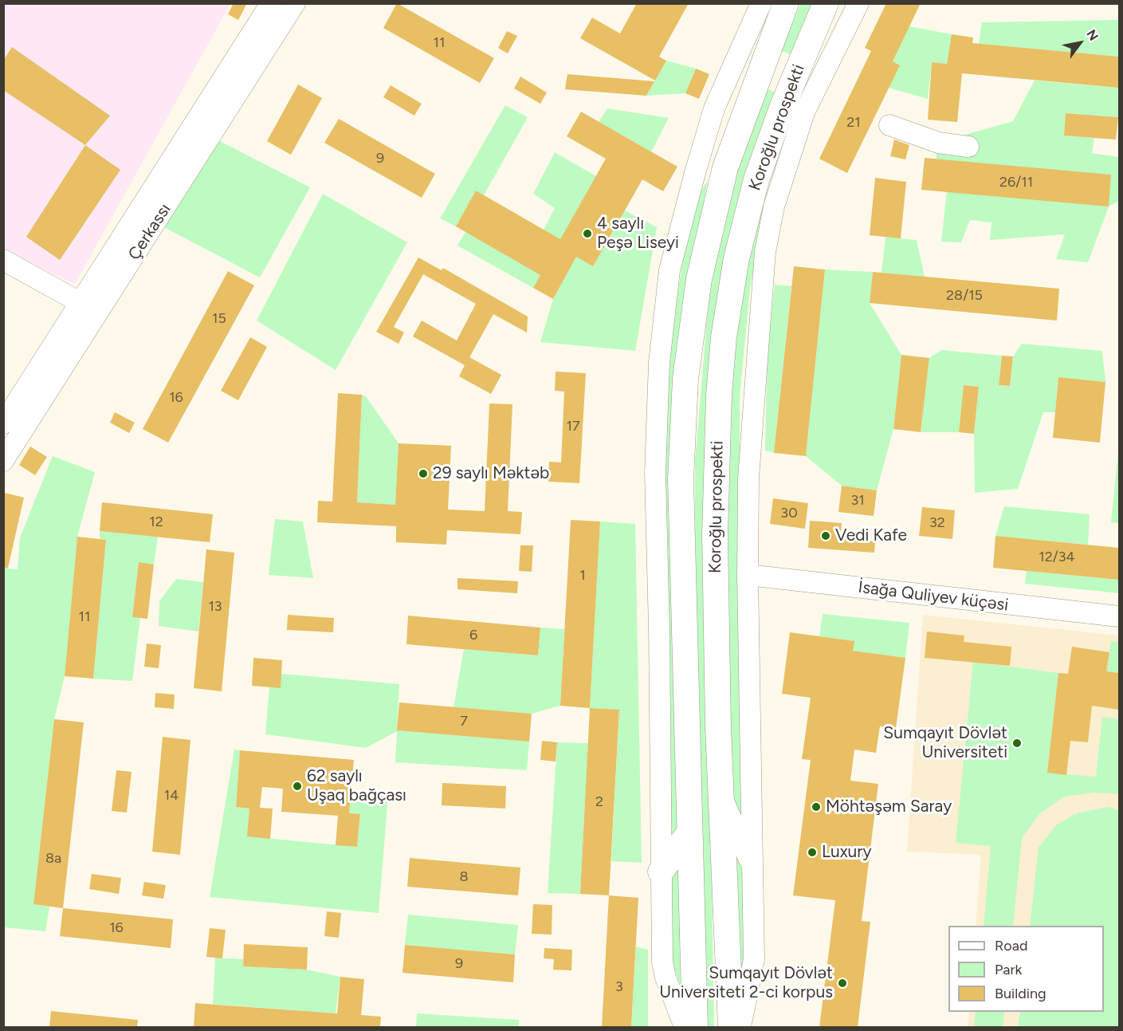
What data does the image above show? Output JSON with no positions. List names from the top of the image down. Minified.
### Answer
{"streets":{"main road":["Koroğlu prospekti"],"street":["Çerkassı","İsağa Quliyev küçəsi"]},"places":["4 saylı Peşə Liseyi","29 saylı Məktəb","Vedi Kafe","Sumqayıt Dövlət Universiteti","62 saylı Uşaq bağçası","Möhtəşəm Saray","Luxury","Sumqayıt Dövlət Universiteti 2-ci korpus"],"house_numbers":["11","21","9","26/11","28/15","15","16","17","31","30","12","32","12/34","1","13","11","6","7","14","2","8a","8","16","9","3"],"legend":["Road","Park","Building"],"north":"top right"}
